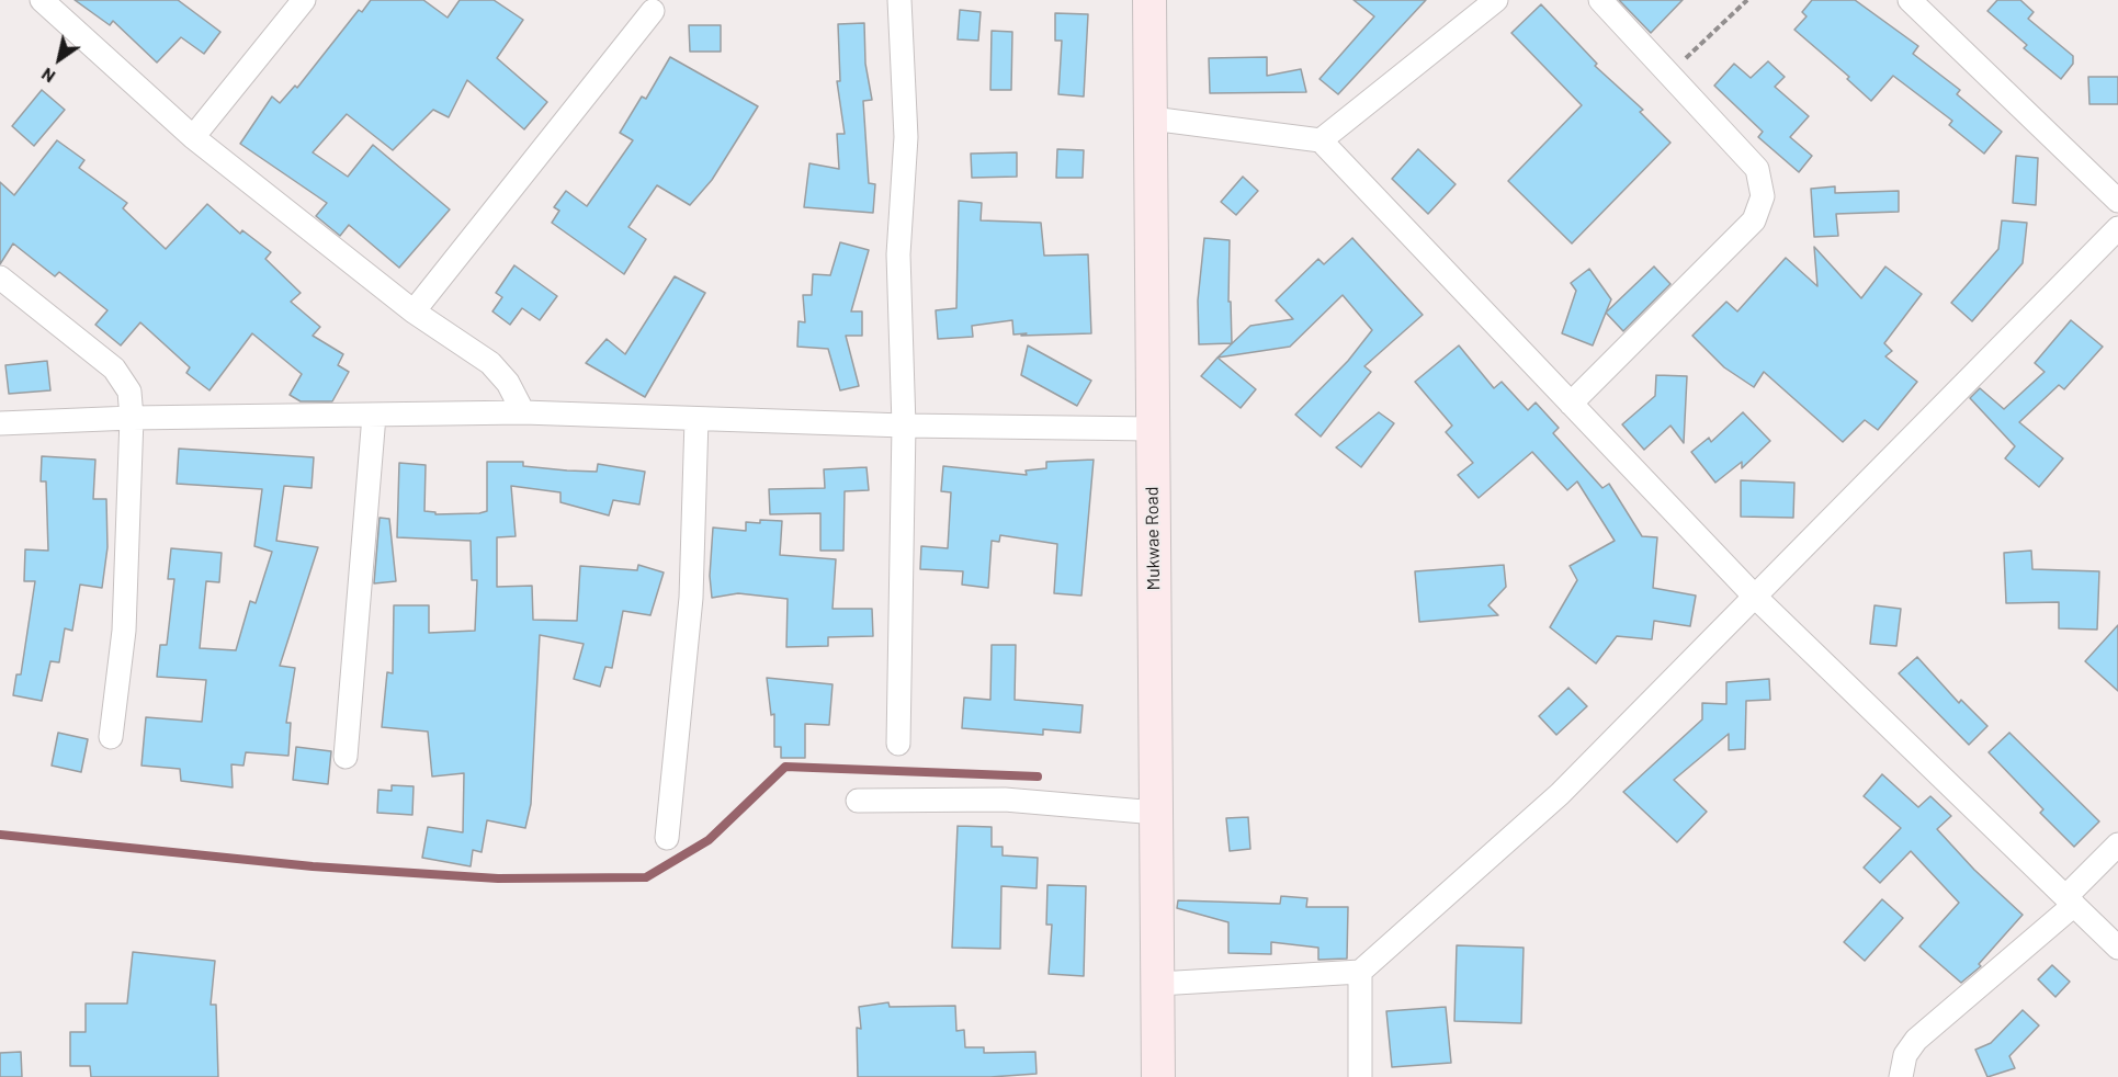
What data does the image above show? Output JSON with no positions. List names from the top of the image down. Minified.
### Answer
{"streets":{"street":["Mukwae Road"]},"north":"bottom left"}
